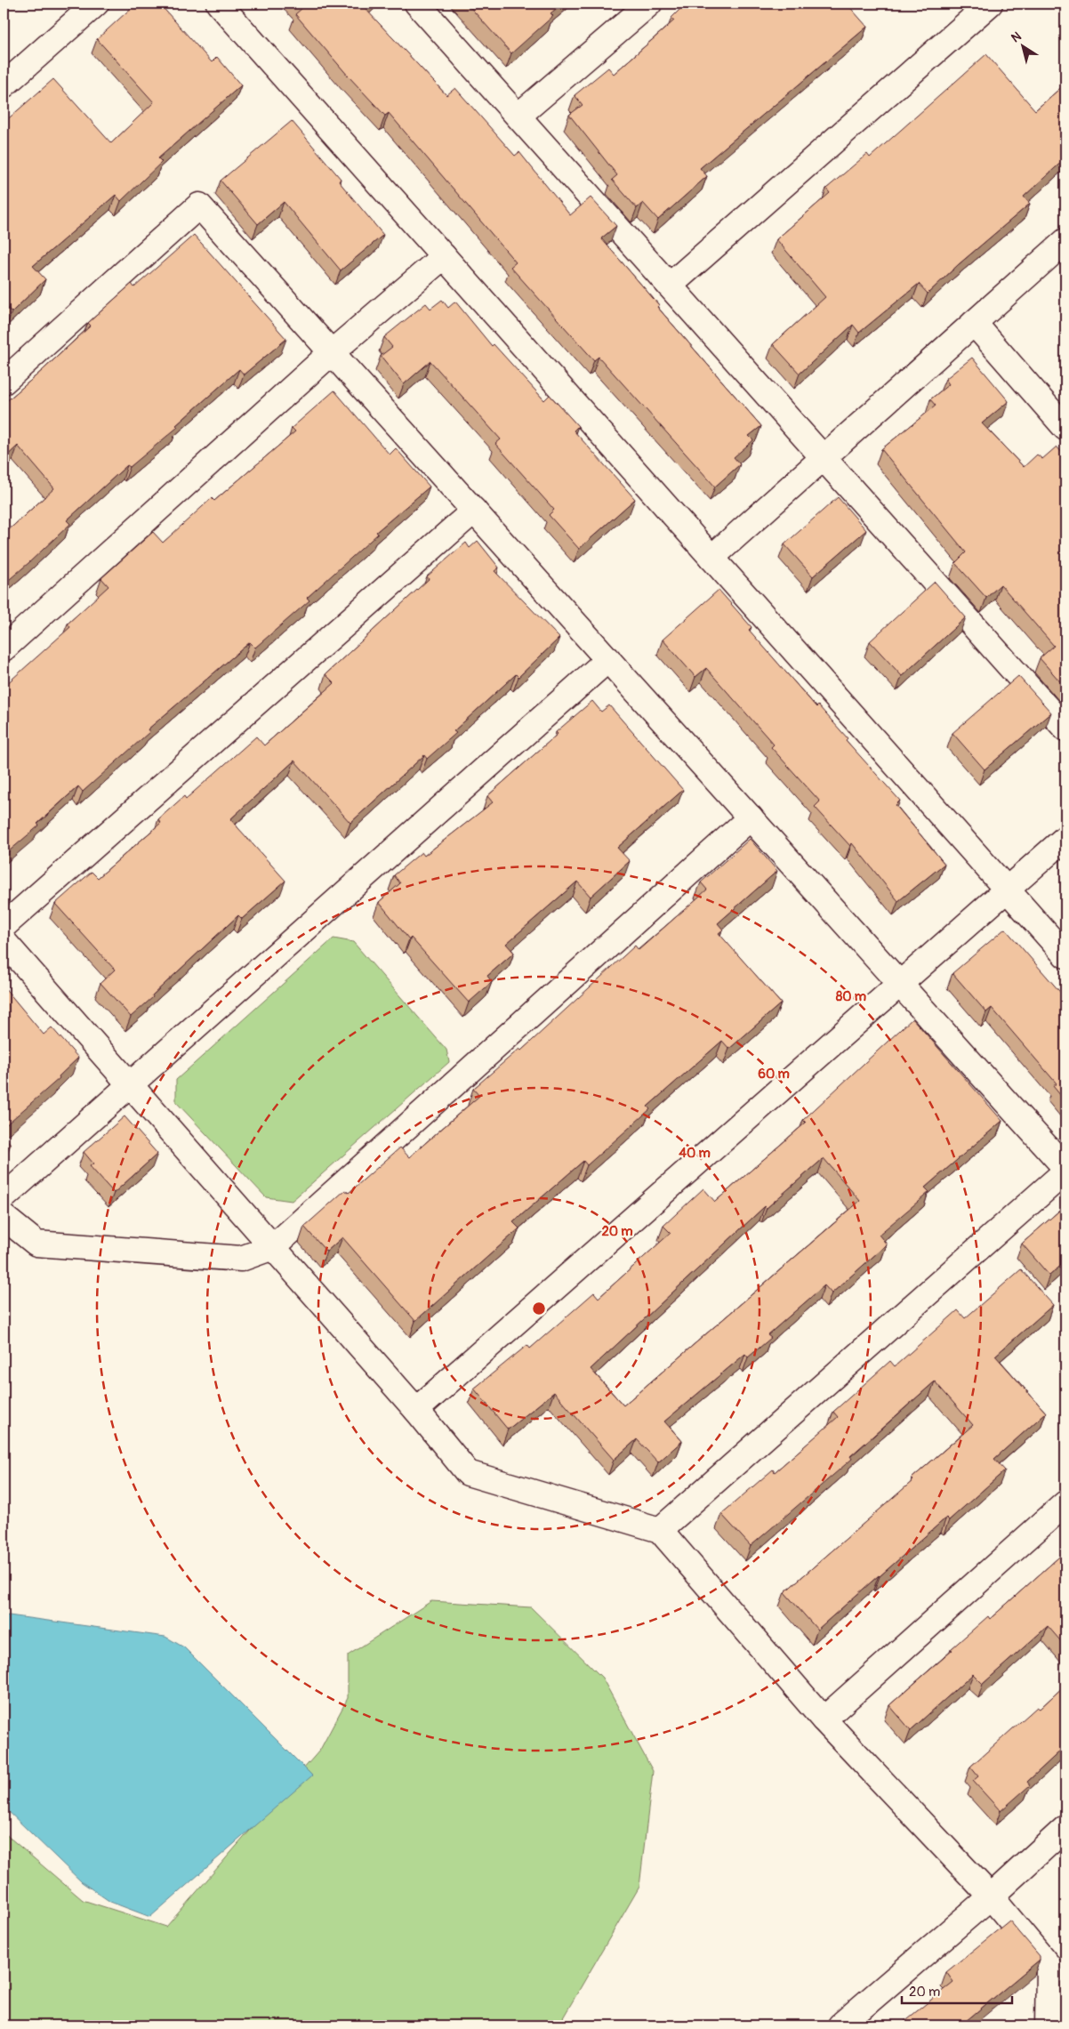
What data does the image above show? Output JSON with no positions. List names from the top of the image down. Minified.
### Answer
{"scale_bar":"20 m","north":"top left","rings":["80 m","60 m","40 m","20 m"]}
